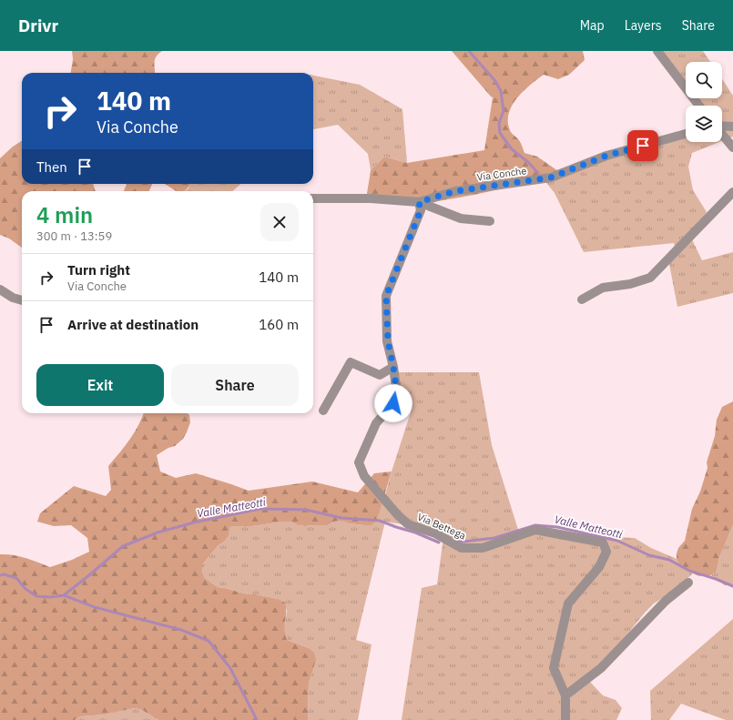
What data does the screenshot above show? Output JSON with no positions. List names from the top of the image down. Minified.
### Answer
{"streets":{"street":["Via Conche","Via Bettega"]},"crossings":[["Via Conche","Via Bettega"]],"water":["Valle Matteotti"],"page":{"header":"Drivr","nav":["Map","Layers","Share"],"turn":["140 m","Via Conche"],"then":"Then","heading":["4 min","300 m · 13:59"],"list":[{"name":"Turn right","note":"Via Conche","value":"140 m"},{"name":"Arrive at destination","value":"160 m"}],"buttons":["Exit","Share"]}}
